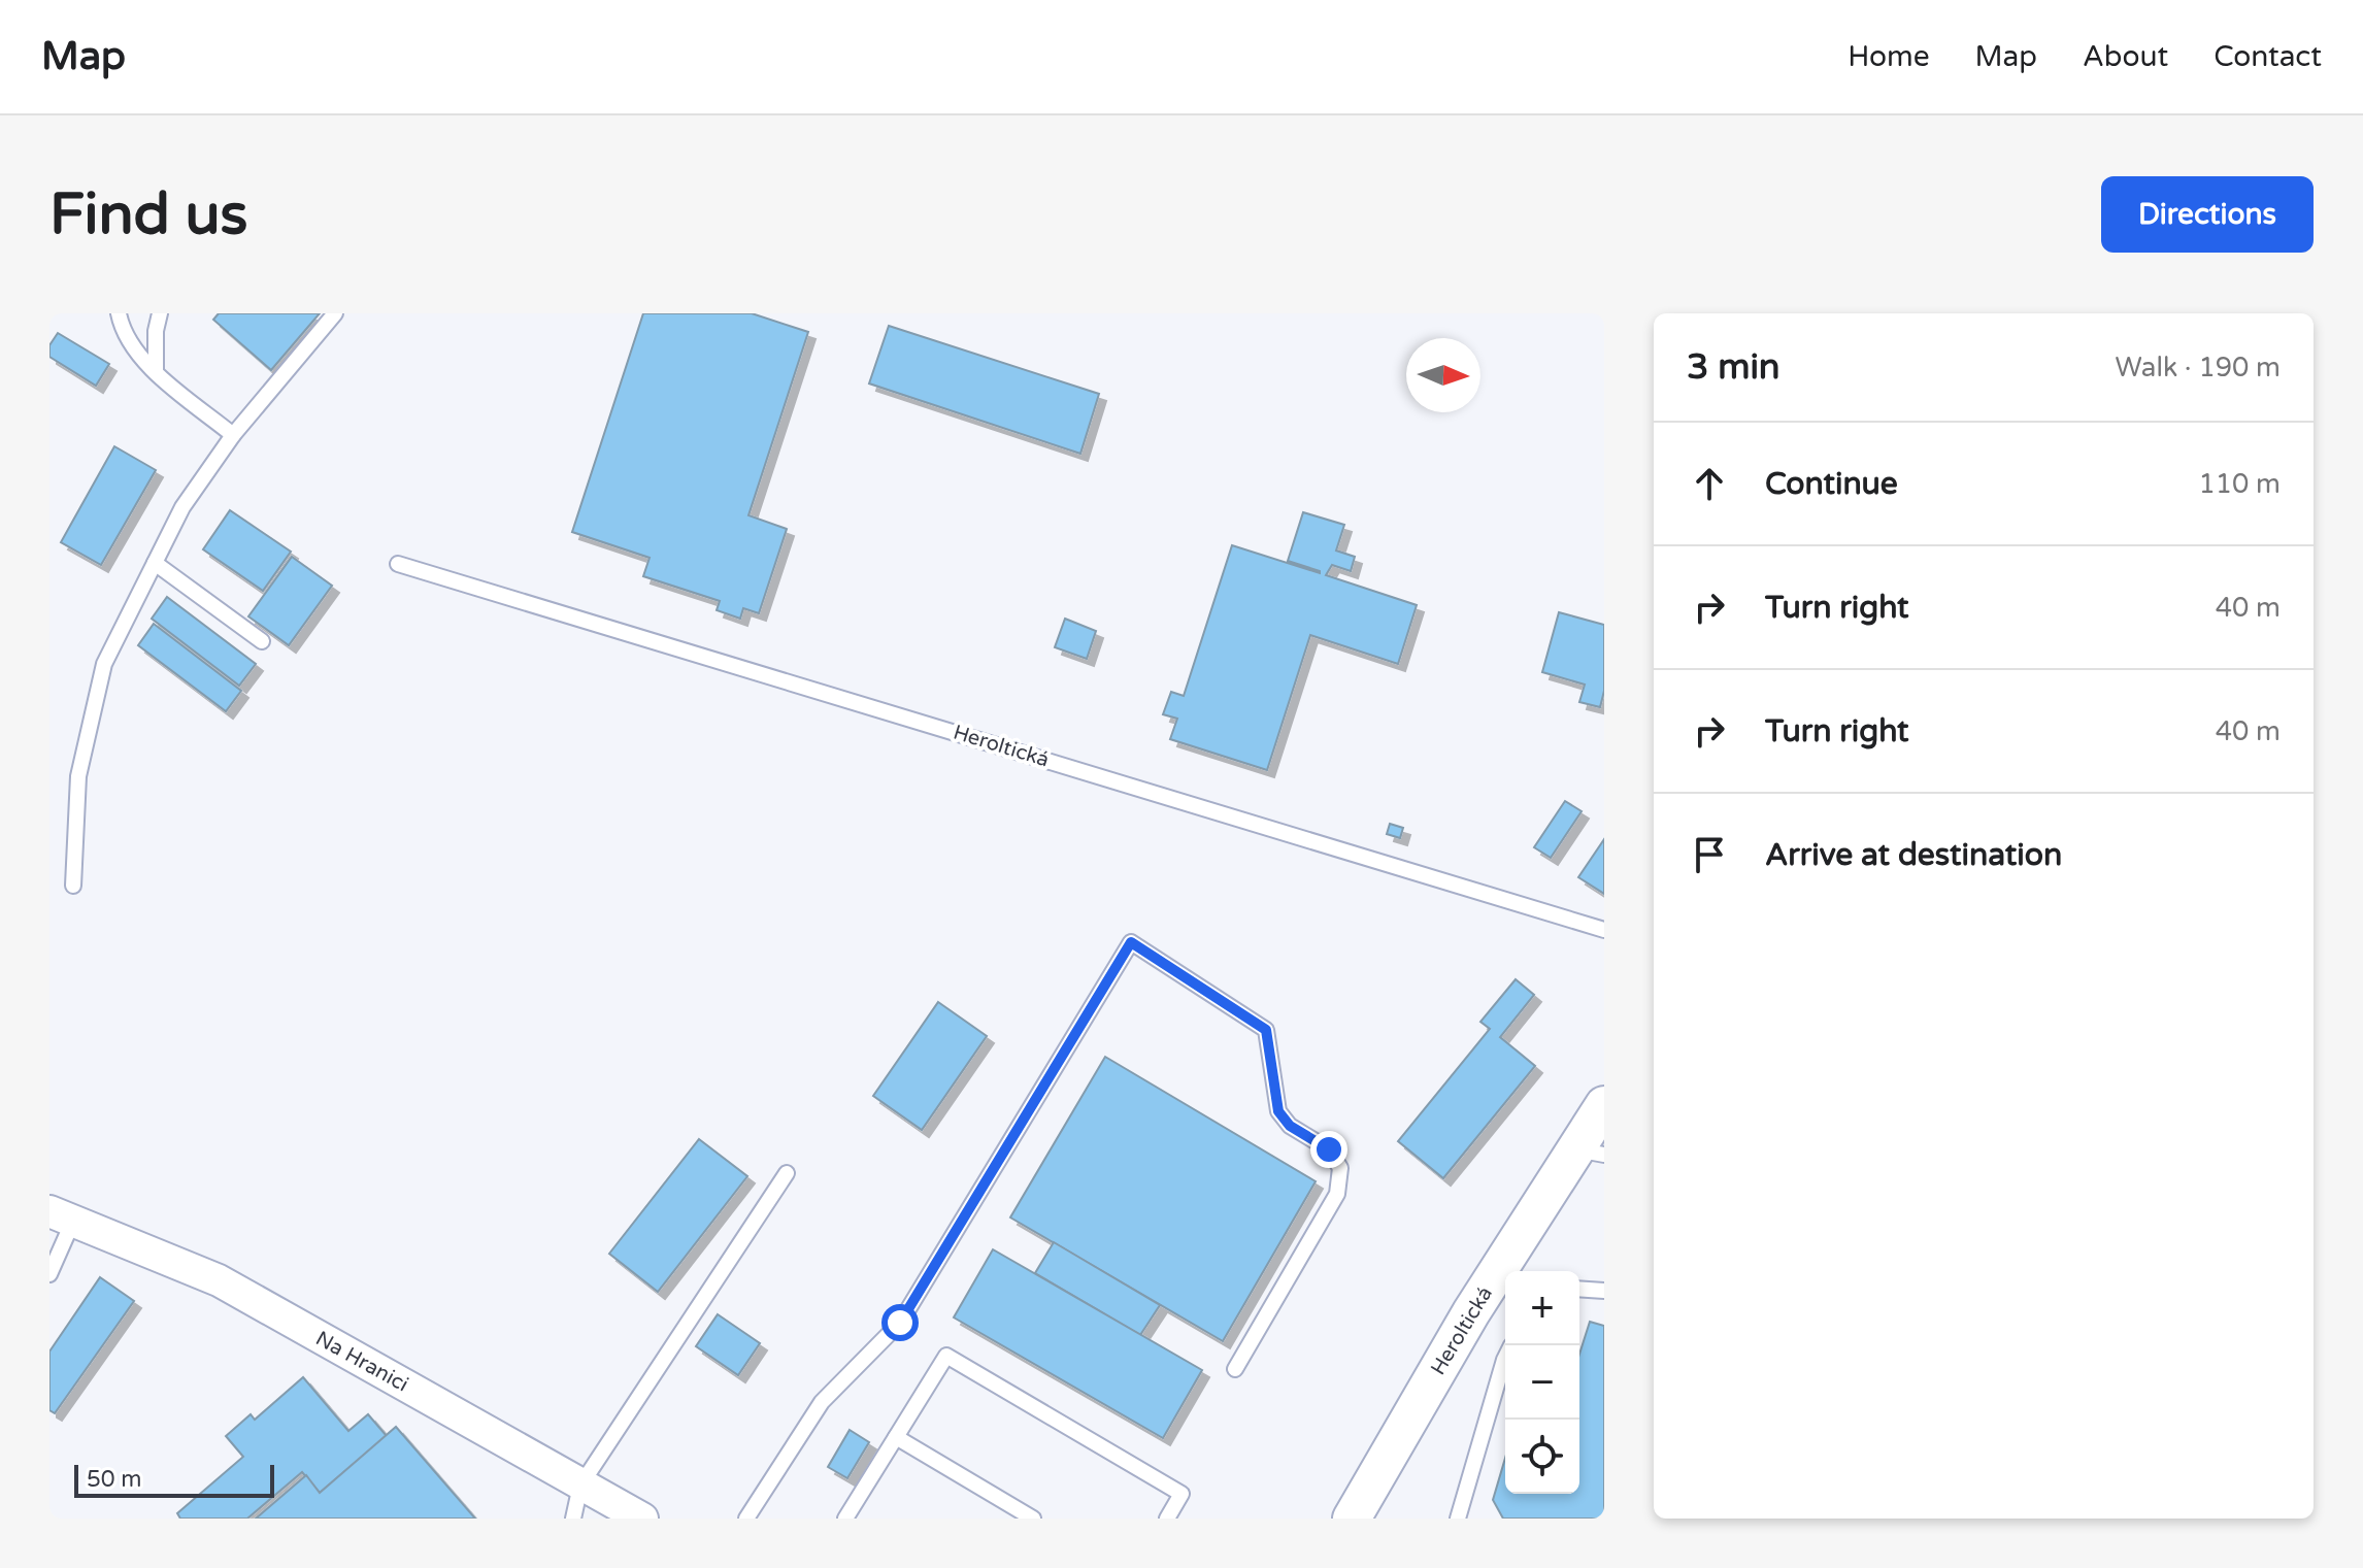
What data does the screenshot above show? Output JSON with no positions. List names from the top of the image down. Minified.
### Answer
{"streets":{"street":["Heroltická","Na Hranici"]},"scale_bar":"50 m","north":"right","page":{"header":"Map","nav":["Home","Map","About","Contact"],"buttons":"Directions","title":"Find us","heading":["3 min","Walk · 190 m"],"list":[["Continue","110 m"],["Turn right","40 m"],["Turn right","40 m"],"Arrive at destination"],"map_buttons":["+","−"],"scale":"50 m"}}
